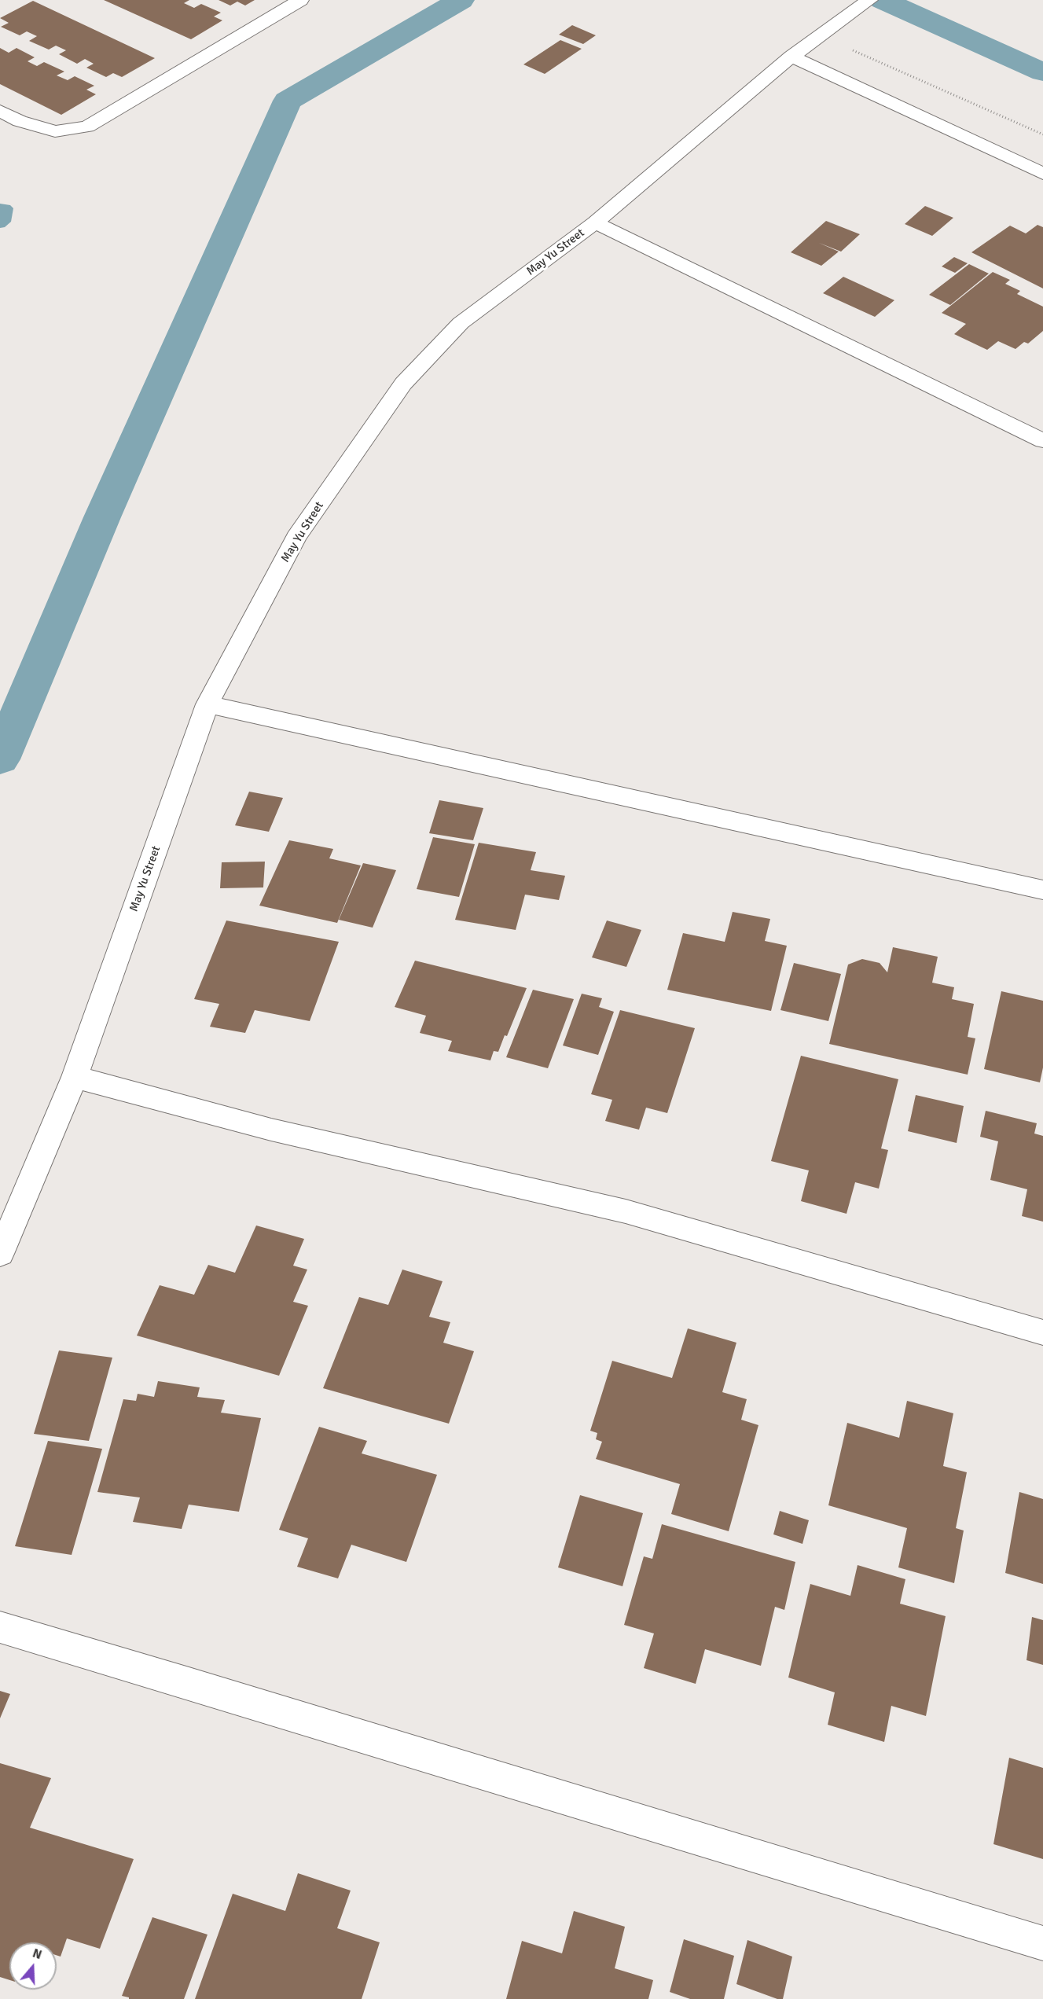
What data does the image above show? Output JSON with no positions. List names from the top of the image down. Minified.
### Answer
{"streets":{"street":["May Yu Street"]},"north":"top"}
